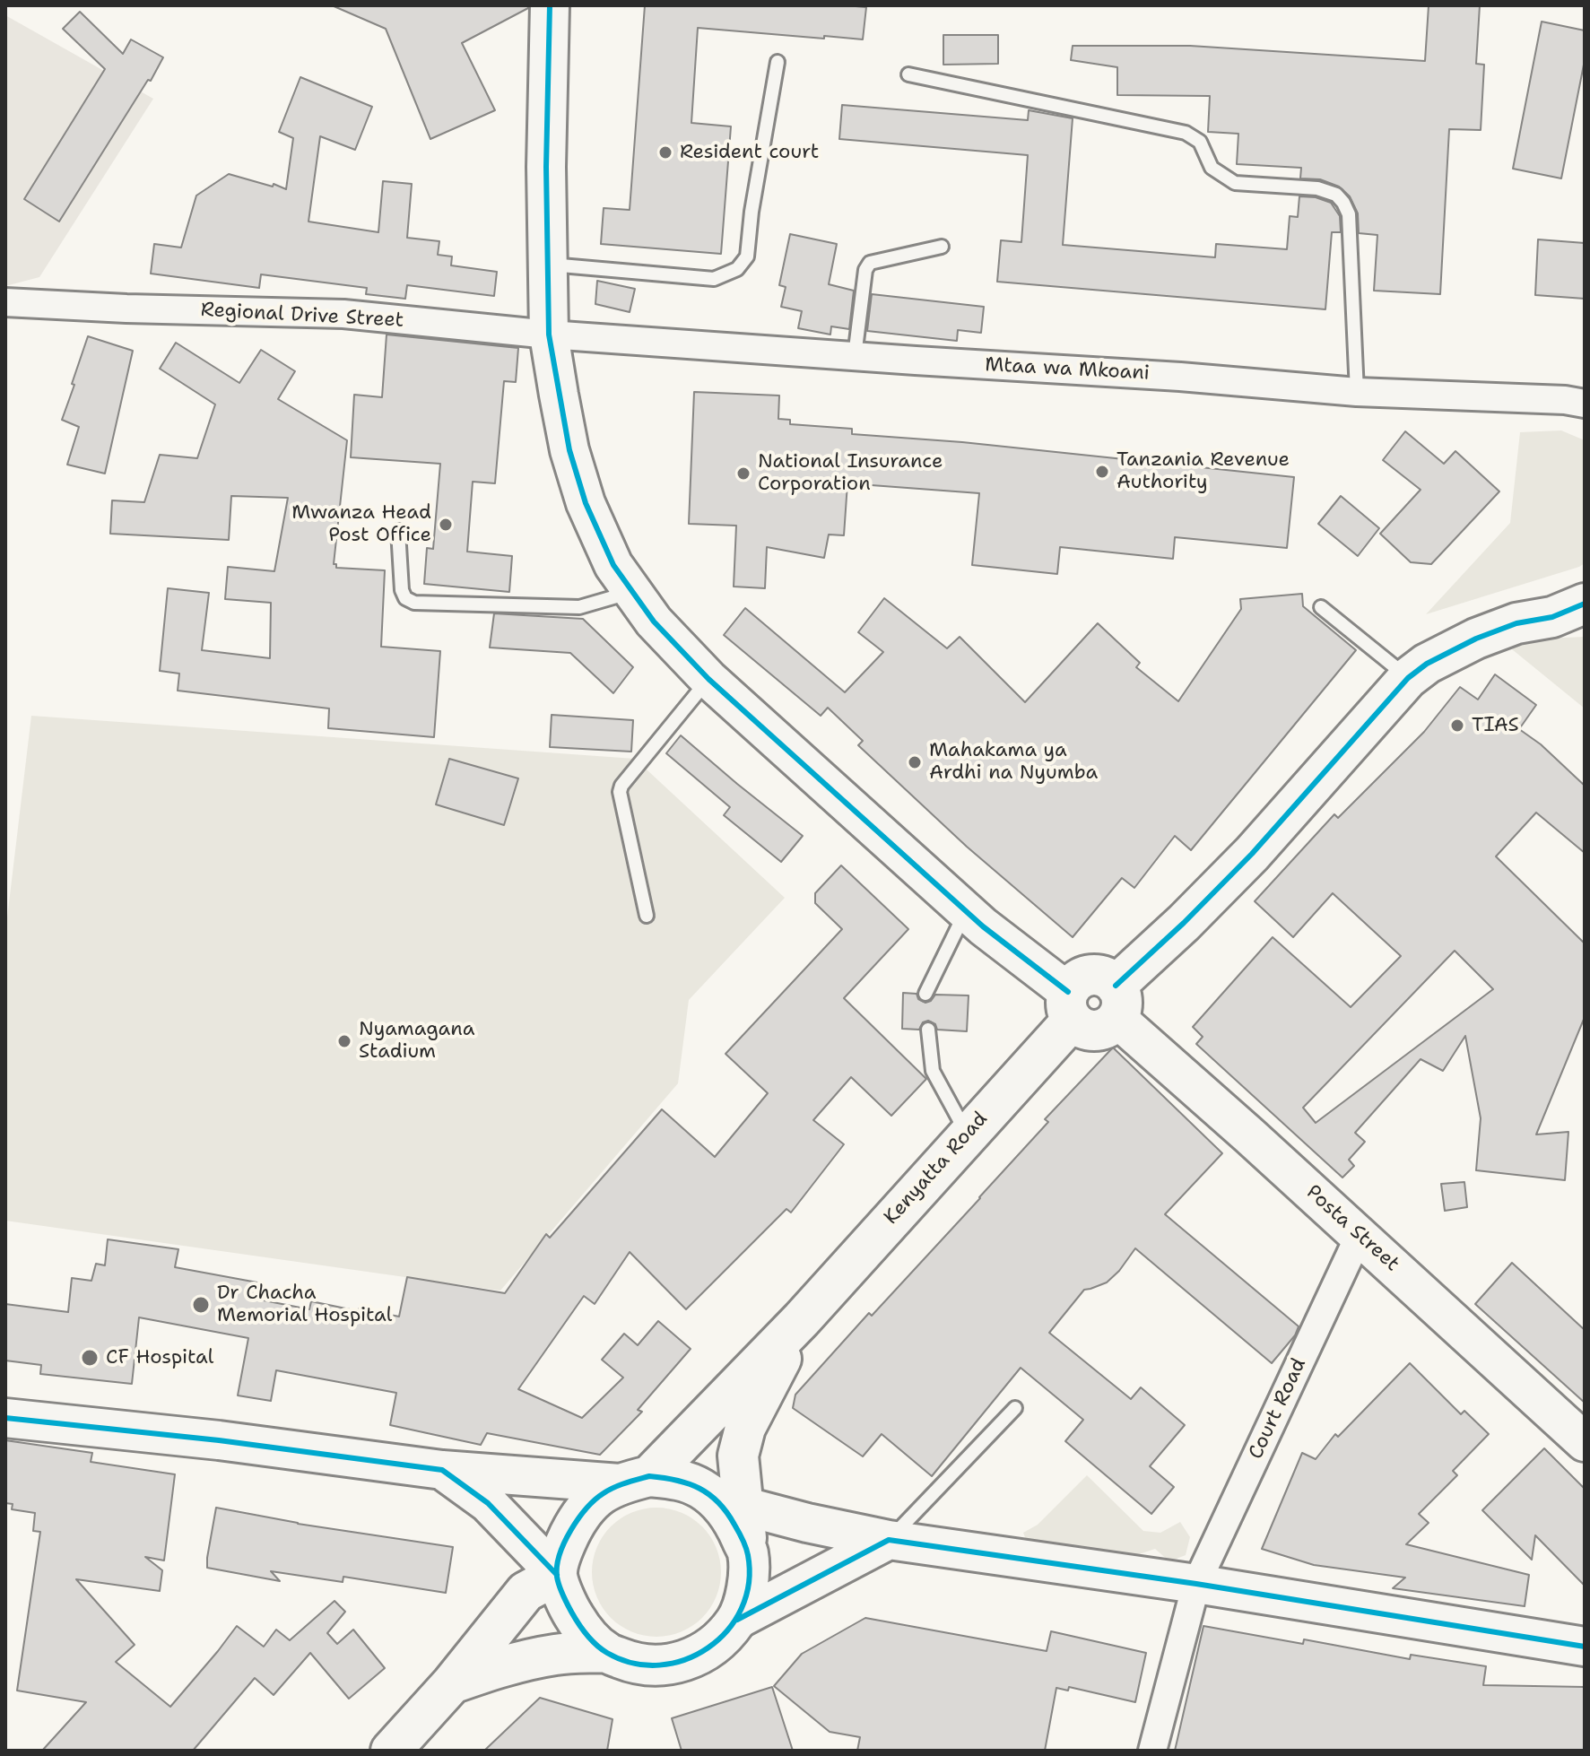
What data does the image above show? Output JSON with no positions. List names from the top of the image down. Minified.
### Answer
{"streets":{"highway":["Kenyatta Road"],"main road":["Posta Street"],"street":["Regional Drive Street","Mtaa wa Mkoani","Court Road"]},"crossings":[["Regional Drive Street","Mtaa wa Mkoani"],["Posta Street","Court Road"]],"places":["Resident court","Tanzania Revenue Authority","National Insurance Corporation","Mwanza Head Post Office","TIAS","Mahakama ya Ardhi na Nyumba","Nyamagana Stadium","Dr Chacha Memorial Hospital","CF Hospital"]}
